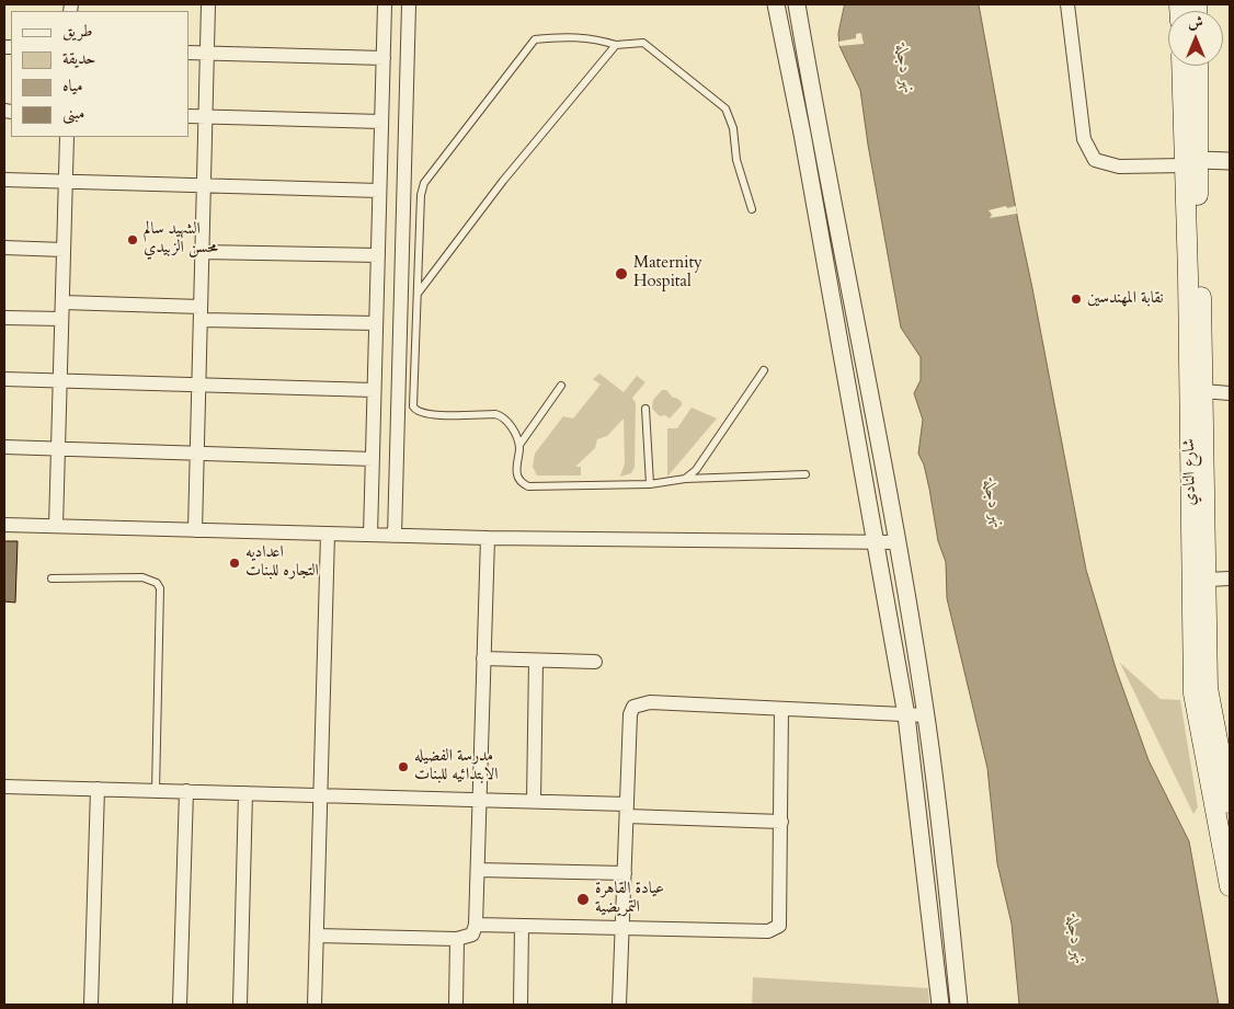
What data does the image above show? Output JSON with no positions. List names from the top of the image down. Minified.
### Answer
{"streets":{"main road":["شارع النادي"]},"water":["نهر دجلة"],"places":["الشهيد سالم محسن الزبيدي","Maternity Hospital","نقابة المهندسين","اعداديه التجاره للبنات","مدرسة الفضيله الابتدائيه للبنات","عيادة القاهرة التمريضية"],"legend":["طريق","حديقة","مياه","مبنى"],"north":"top"}
